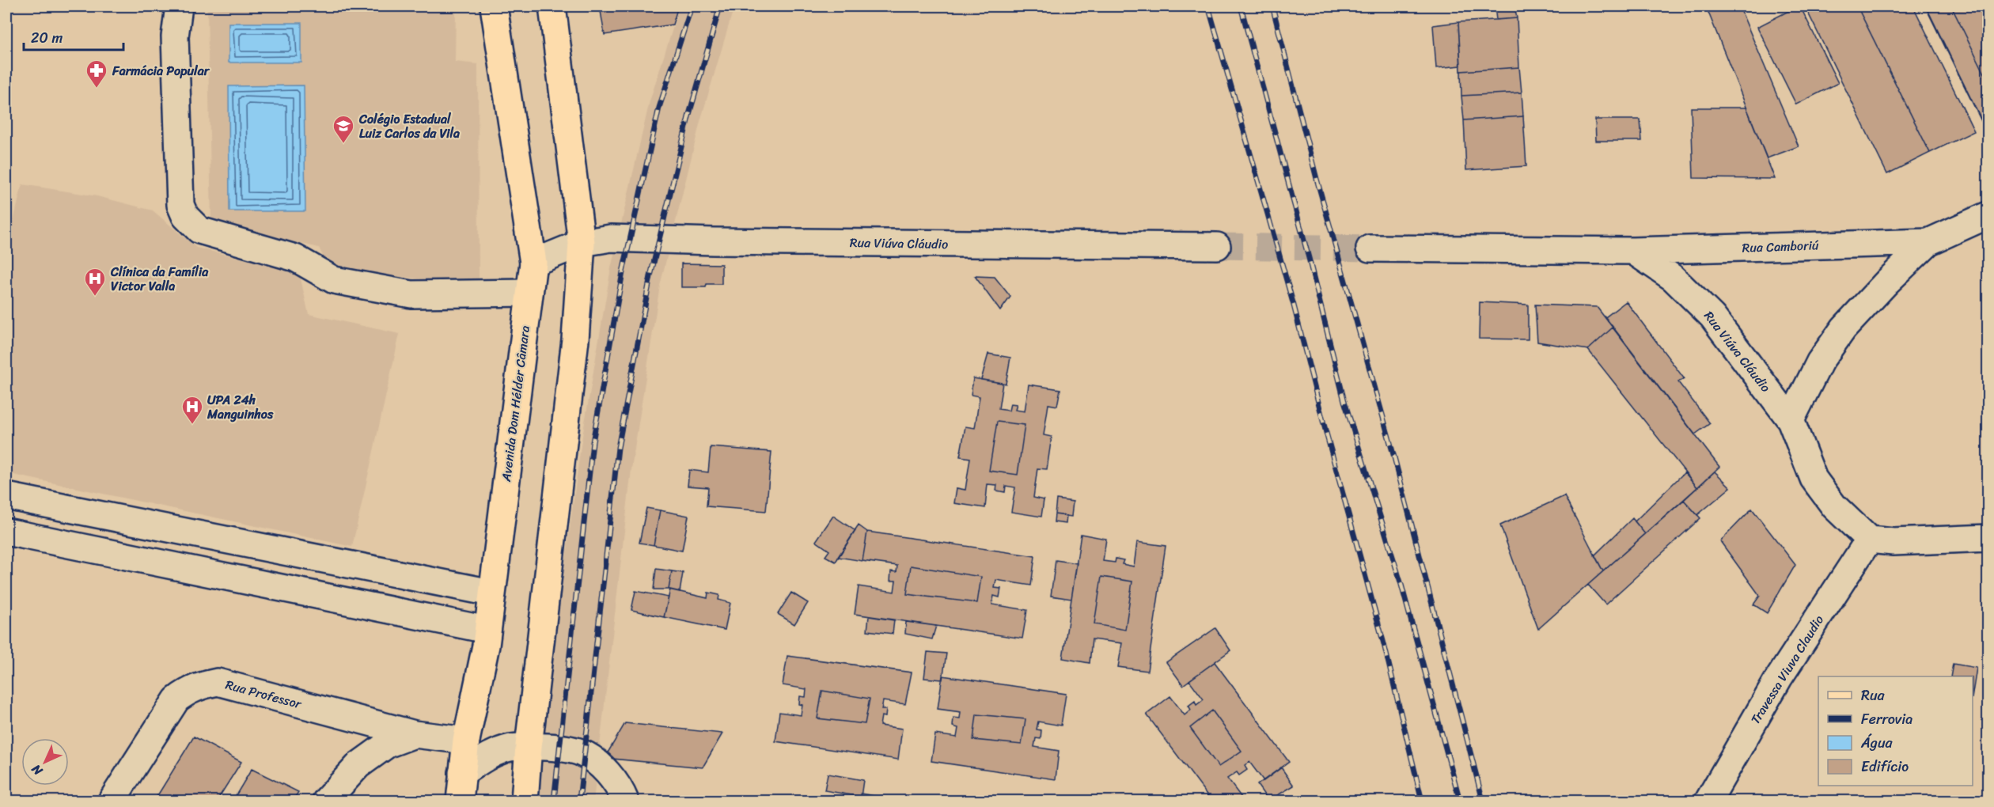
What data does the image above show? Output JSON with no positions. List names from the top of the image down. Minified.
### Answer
{"streets":{"main road":["Avenida Dom Hélder Câmara"],"street":["Rua Viúva Cláudio","Rua Camboriú","Travessa Viuva Claudio","Rua Professor"]},"crossings":[["Rua Viúva Cláudio","Rua Camboriú"],["Rua Viúva Cláudio","Avenida Dom Hélder Câmara"],["Rua Viúva Cláudio","Travessa Viuva Claudio"],["Avenida Dom Hélder Câmara","Rua Professor"]],"places":{"pharmacy":["Farmácia Popular"],"school or university":["Colégio Estadual Luiz Carlos da Vila"],"hospital":["Clínica da Família Victor Valla","UPA 24h Manguinhos"]},"legend":["Rua","Ferrovia","Água","Edifício"],"scale_bar":"20 m","north":"bottom left"}
